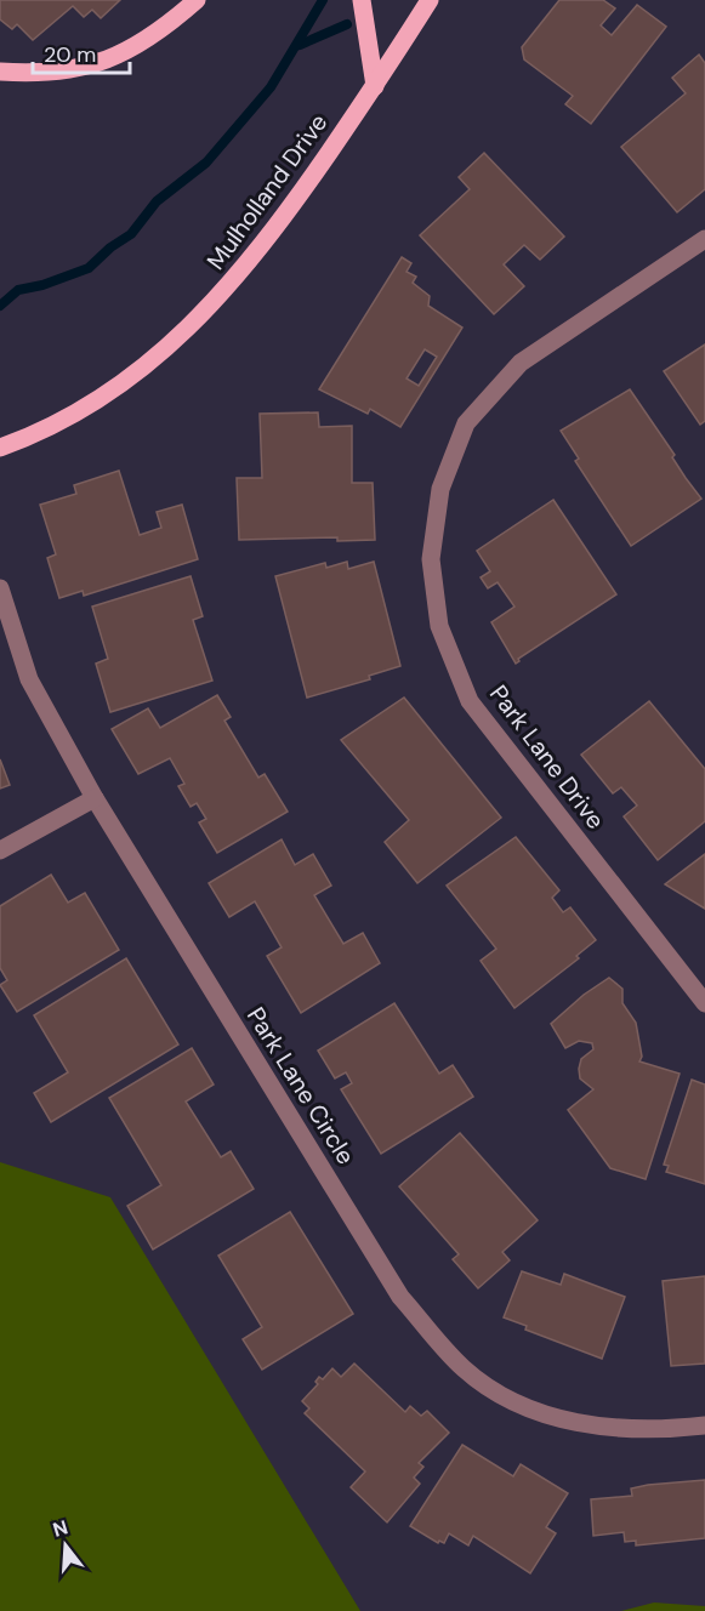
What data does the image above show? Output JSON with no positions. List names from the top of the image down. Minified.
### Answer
{"streets":{"main road":["Mulholland Drive"],"street":["Park Lane Drive","Park Lane Circle"]},"scale_bar":"20 m","north":"top"}
